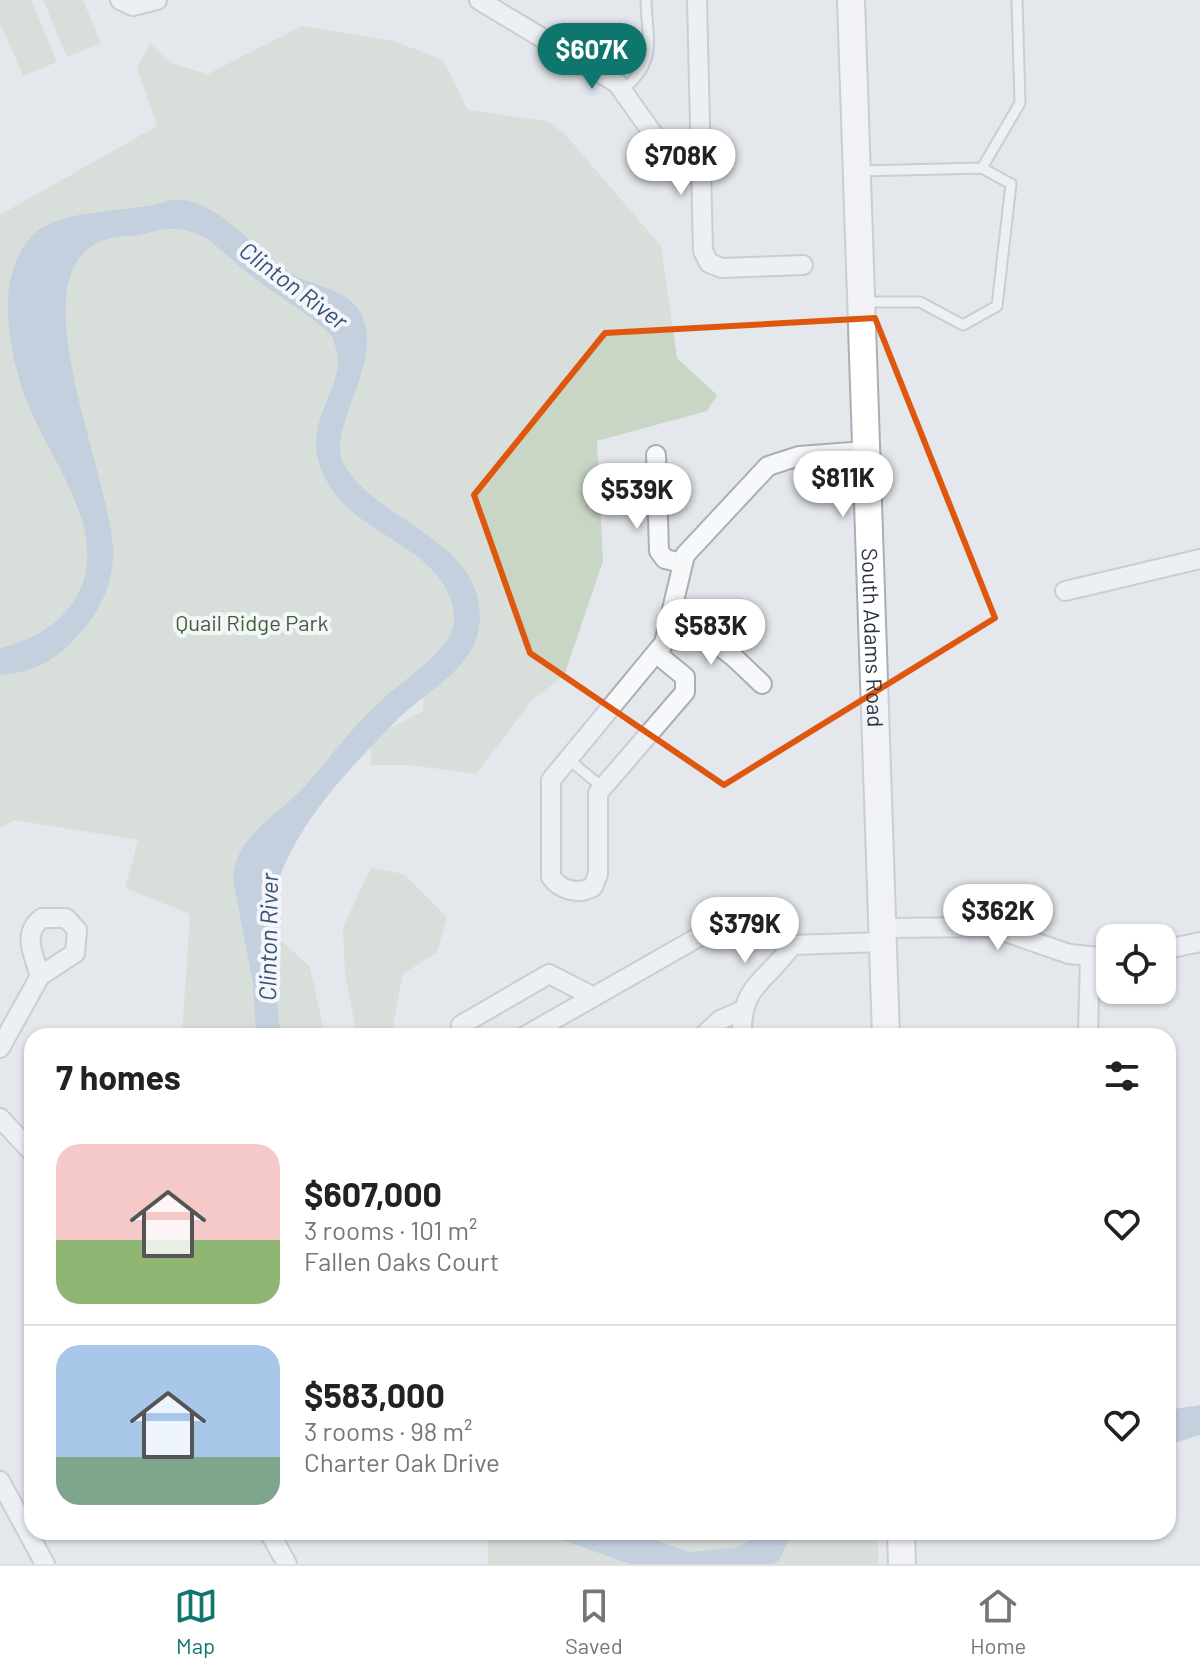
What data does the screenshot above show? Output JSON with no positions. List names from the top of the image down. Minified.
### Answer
{"streets":{"main road":["South Adams Road"]},"water":["Clinton River"],"parks":["Quail Ridge Park"],"page":{"price":["$607K","$708K","$811K","$539K","$583K","$362K","$379K"],"heading":"7 homes","list":[{"name":"$607,000","note":"3 rooms · 101 m² · Fallen Oaks Court"},{"name":"$583,000","note":"3 rooms · 98 m² · Charter Oak Drive"}],"tabs":["Map","Saved","Home"]}}
